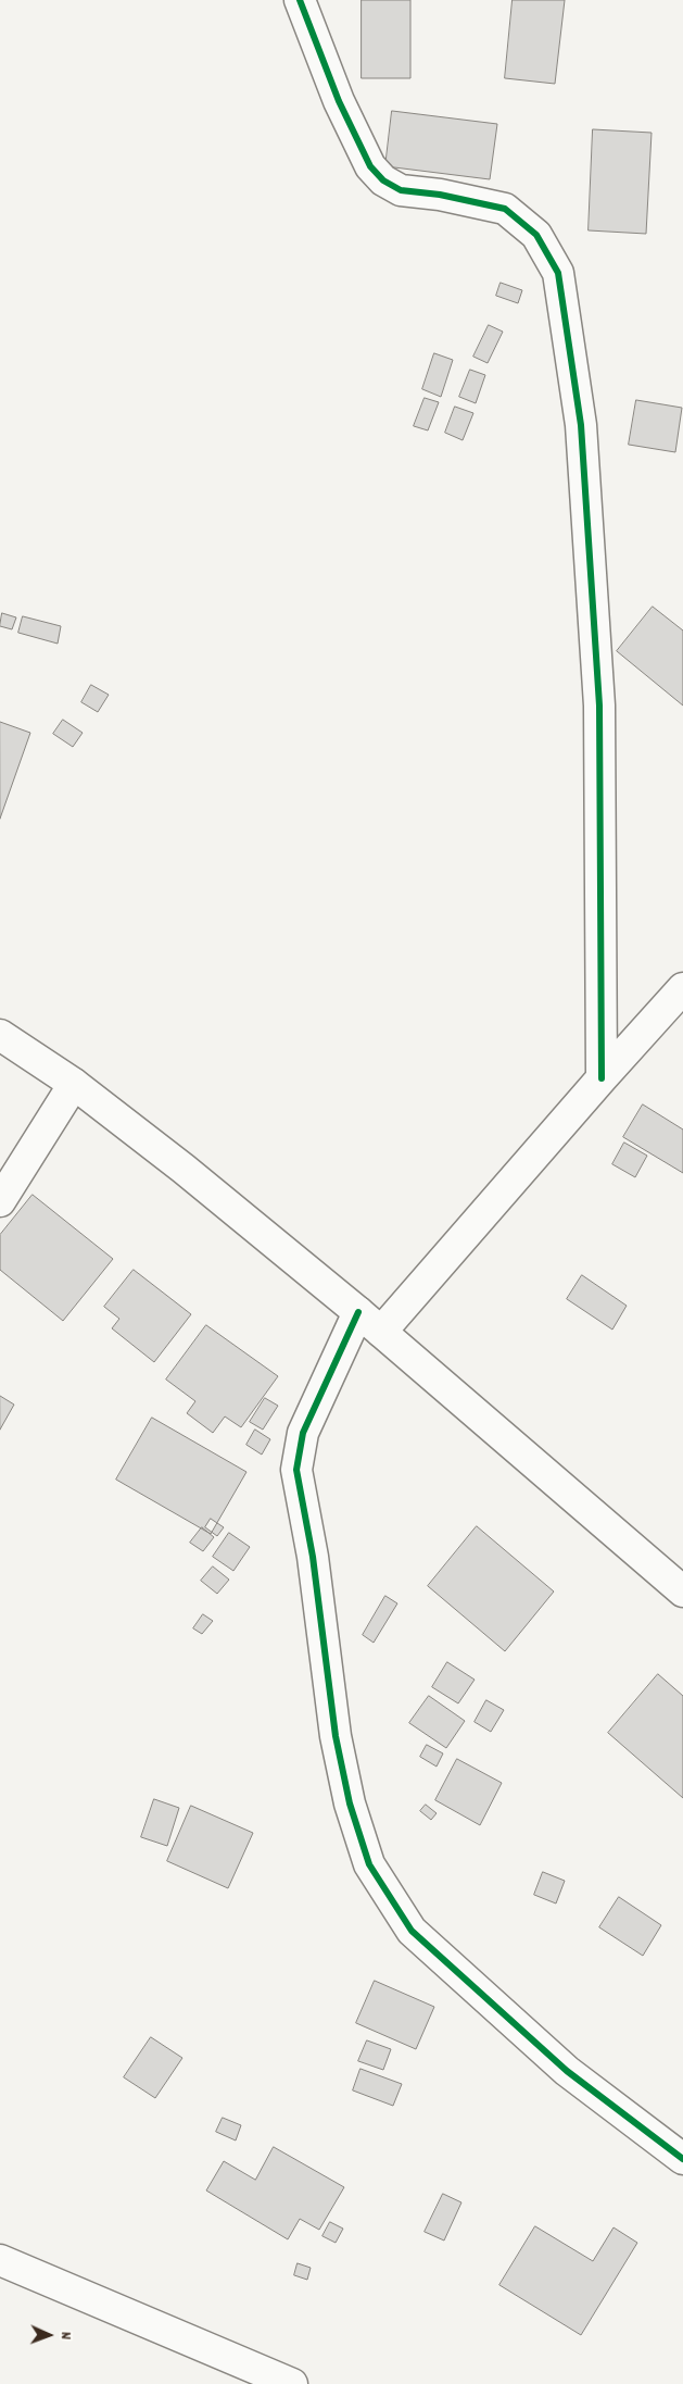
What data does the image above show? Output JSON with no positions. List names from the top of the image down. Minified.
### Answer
{"north":"right"}
